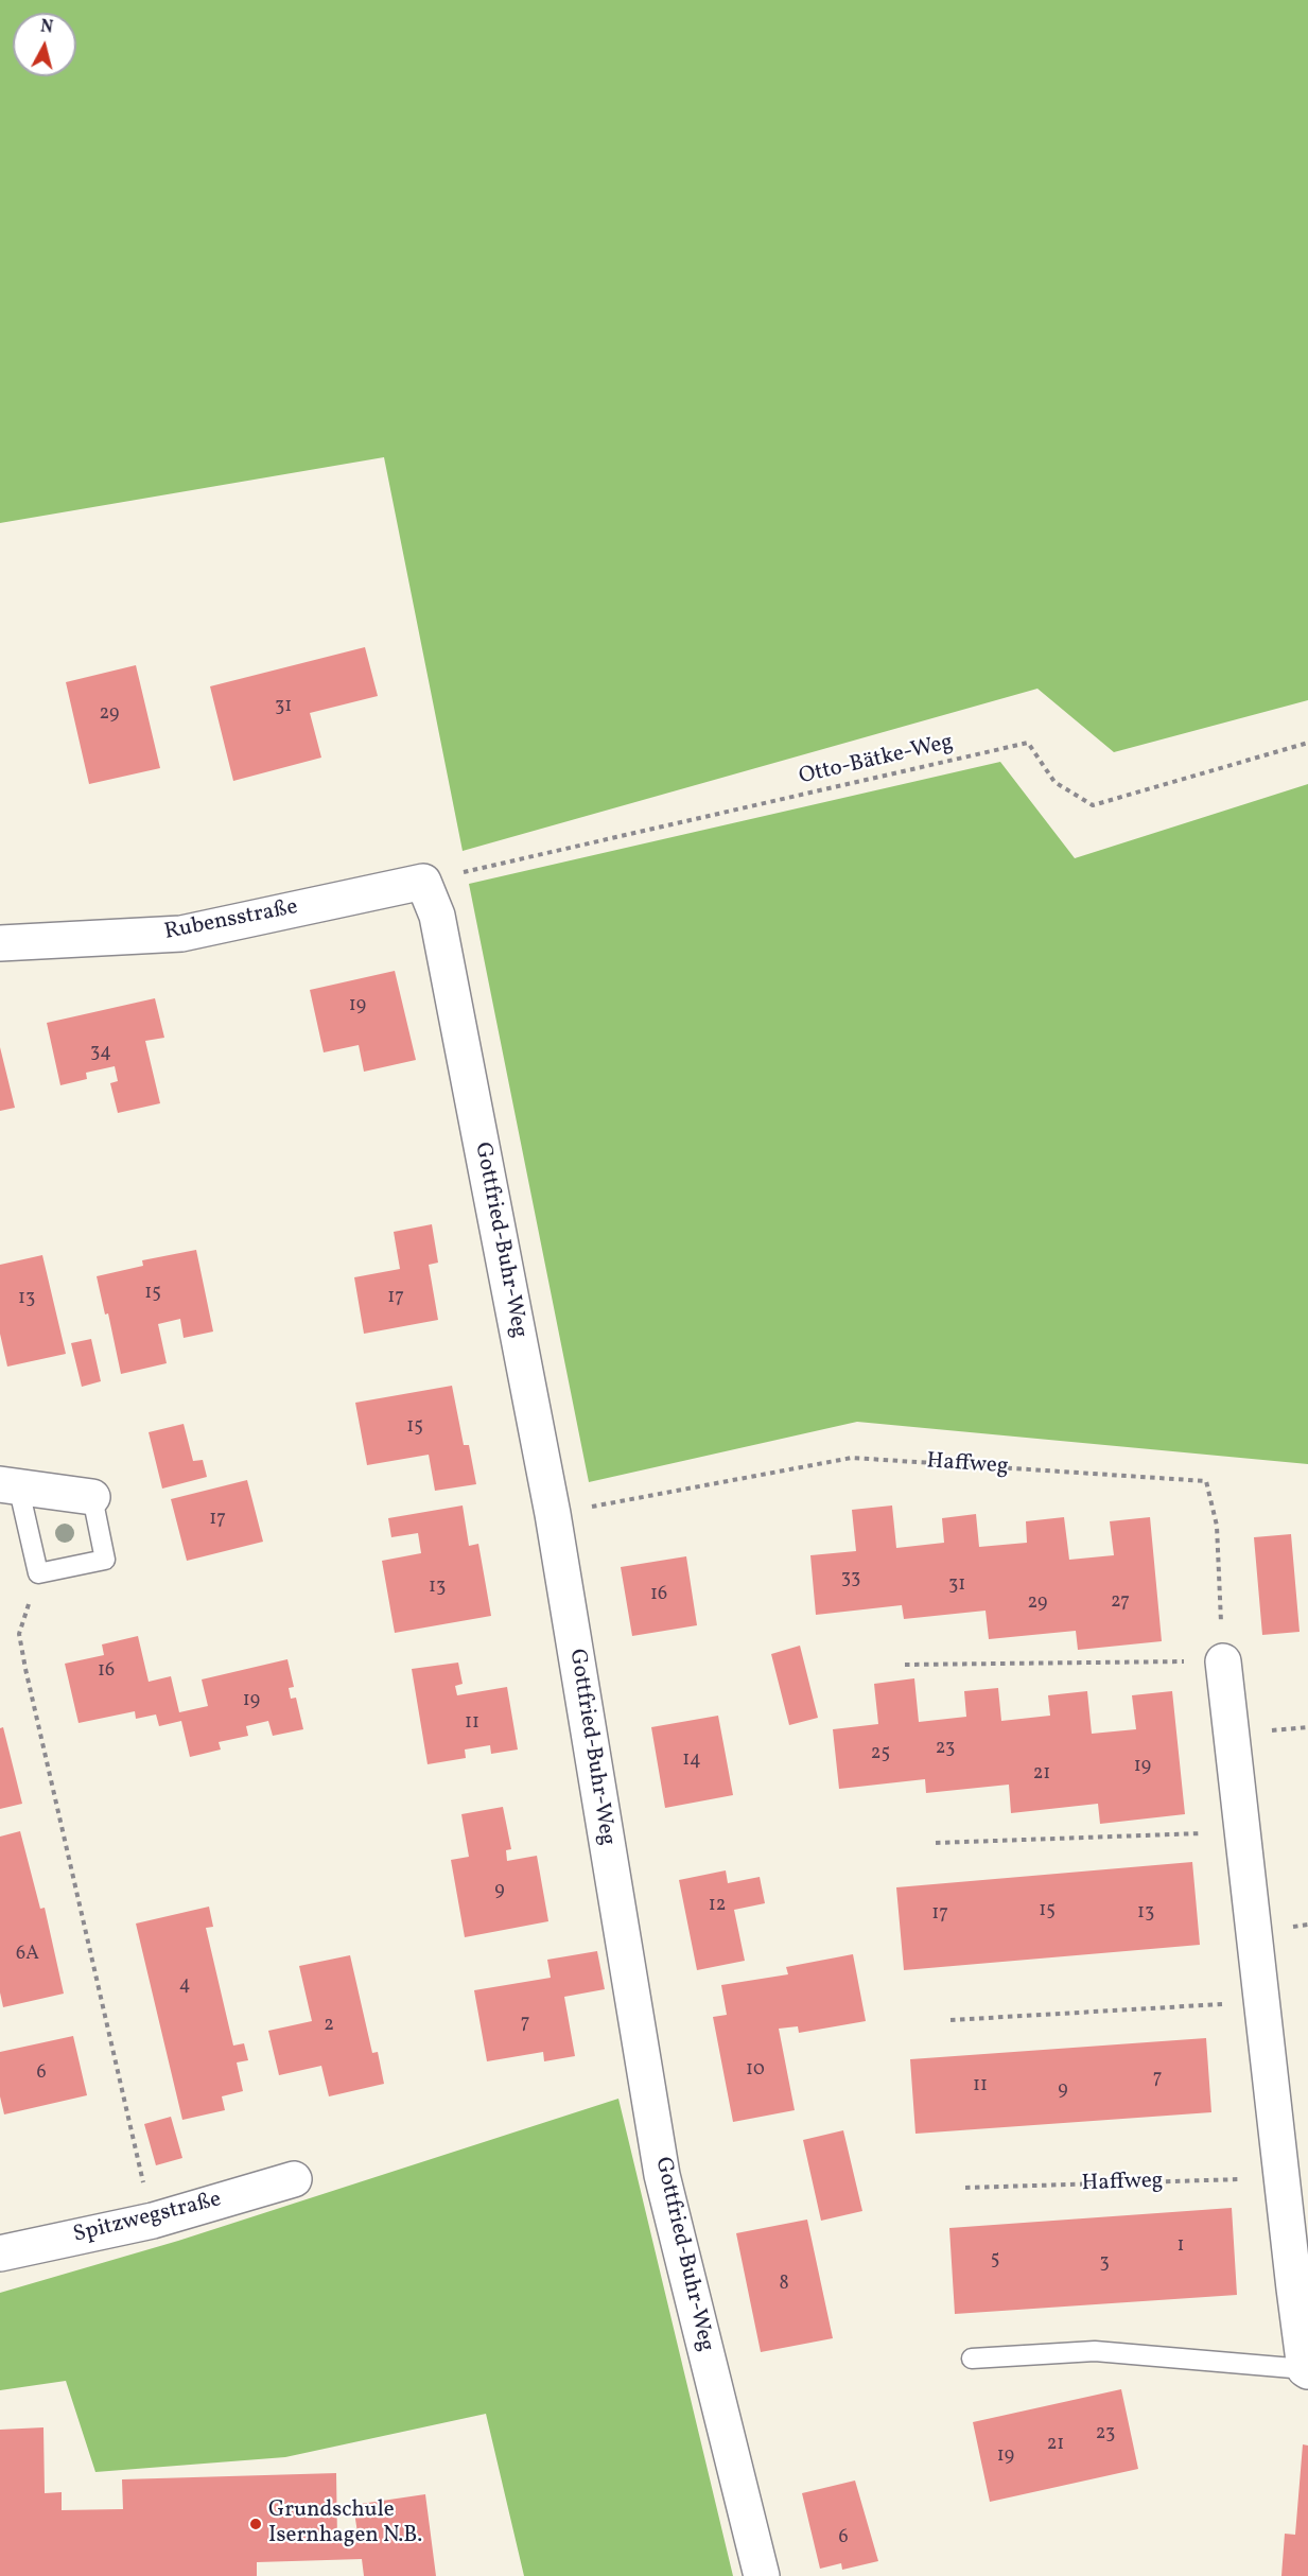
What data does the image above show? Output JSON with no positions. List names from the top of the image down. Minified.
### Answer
{"streets":{"street":["Rubensstraße","Gottfried-Buhr-Weg","Spitzwegstraße"],"path":["Otto-Bätke-Weg","Haffweg"]},"crossings":[["Otto-Bätke-Weg","Rubensstraße"],["Otto-Bätke-Weg","Gottfried-Buhr-Weg"],["Rubensstraße","Gottfried-Buhr-Weg"],["Gottfried-Buhr-Weg","Haffweg"]],"places":["Grundschule Isernhagen N.B."],"house_numbers":["31","29","19","34","15","17","13","15","17","33","31","13","16","27","29","16","19","11","23","25","14","19","21","9","12","15","13","17","6A","4","7","2","10","6","7","11","9","1","5","3","8","23","21","19","6"],"north":"top"}
